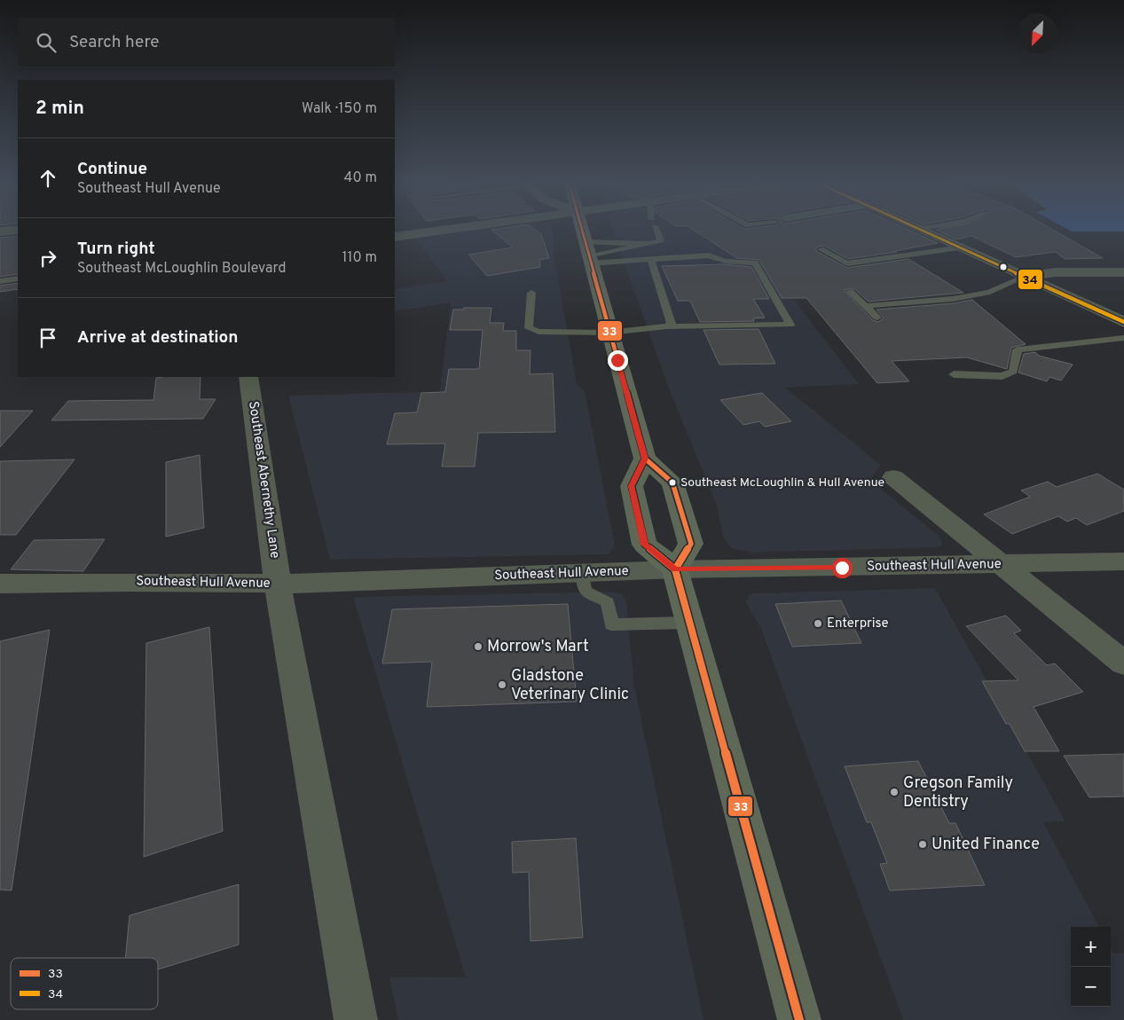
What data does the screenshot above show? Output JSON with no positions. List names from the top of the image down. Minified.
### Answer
{"streets":{"street":["Southeast Abernethy Lane","Southeast Hull Avenue"]},"crossings":[["Southeast Abernethy Lane","Southeast Hull Avenue"]],"places":["Southeast McLoughlin & Hull Avenue","Enterprise","Morrow's Mart","Gladstone Veterinary Clinic","Gregson Family Dentistry","United Finance"],"lines":["transit line 33","transit line 34"],"legend":["33","34"],"north":"bottom left","page":{"search":"Search here","heading":["2 min","Walk · 150 m"],"list":[["Continue","Southeast Hull Avenue","40 m"],["Turn right","Southeast McLoughlin Boulevard","110 m"],"Arrive at destination"],"map_buttons":["+","−"]}}
